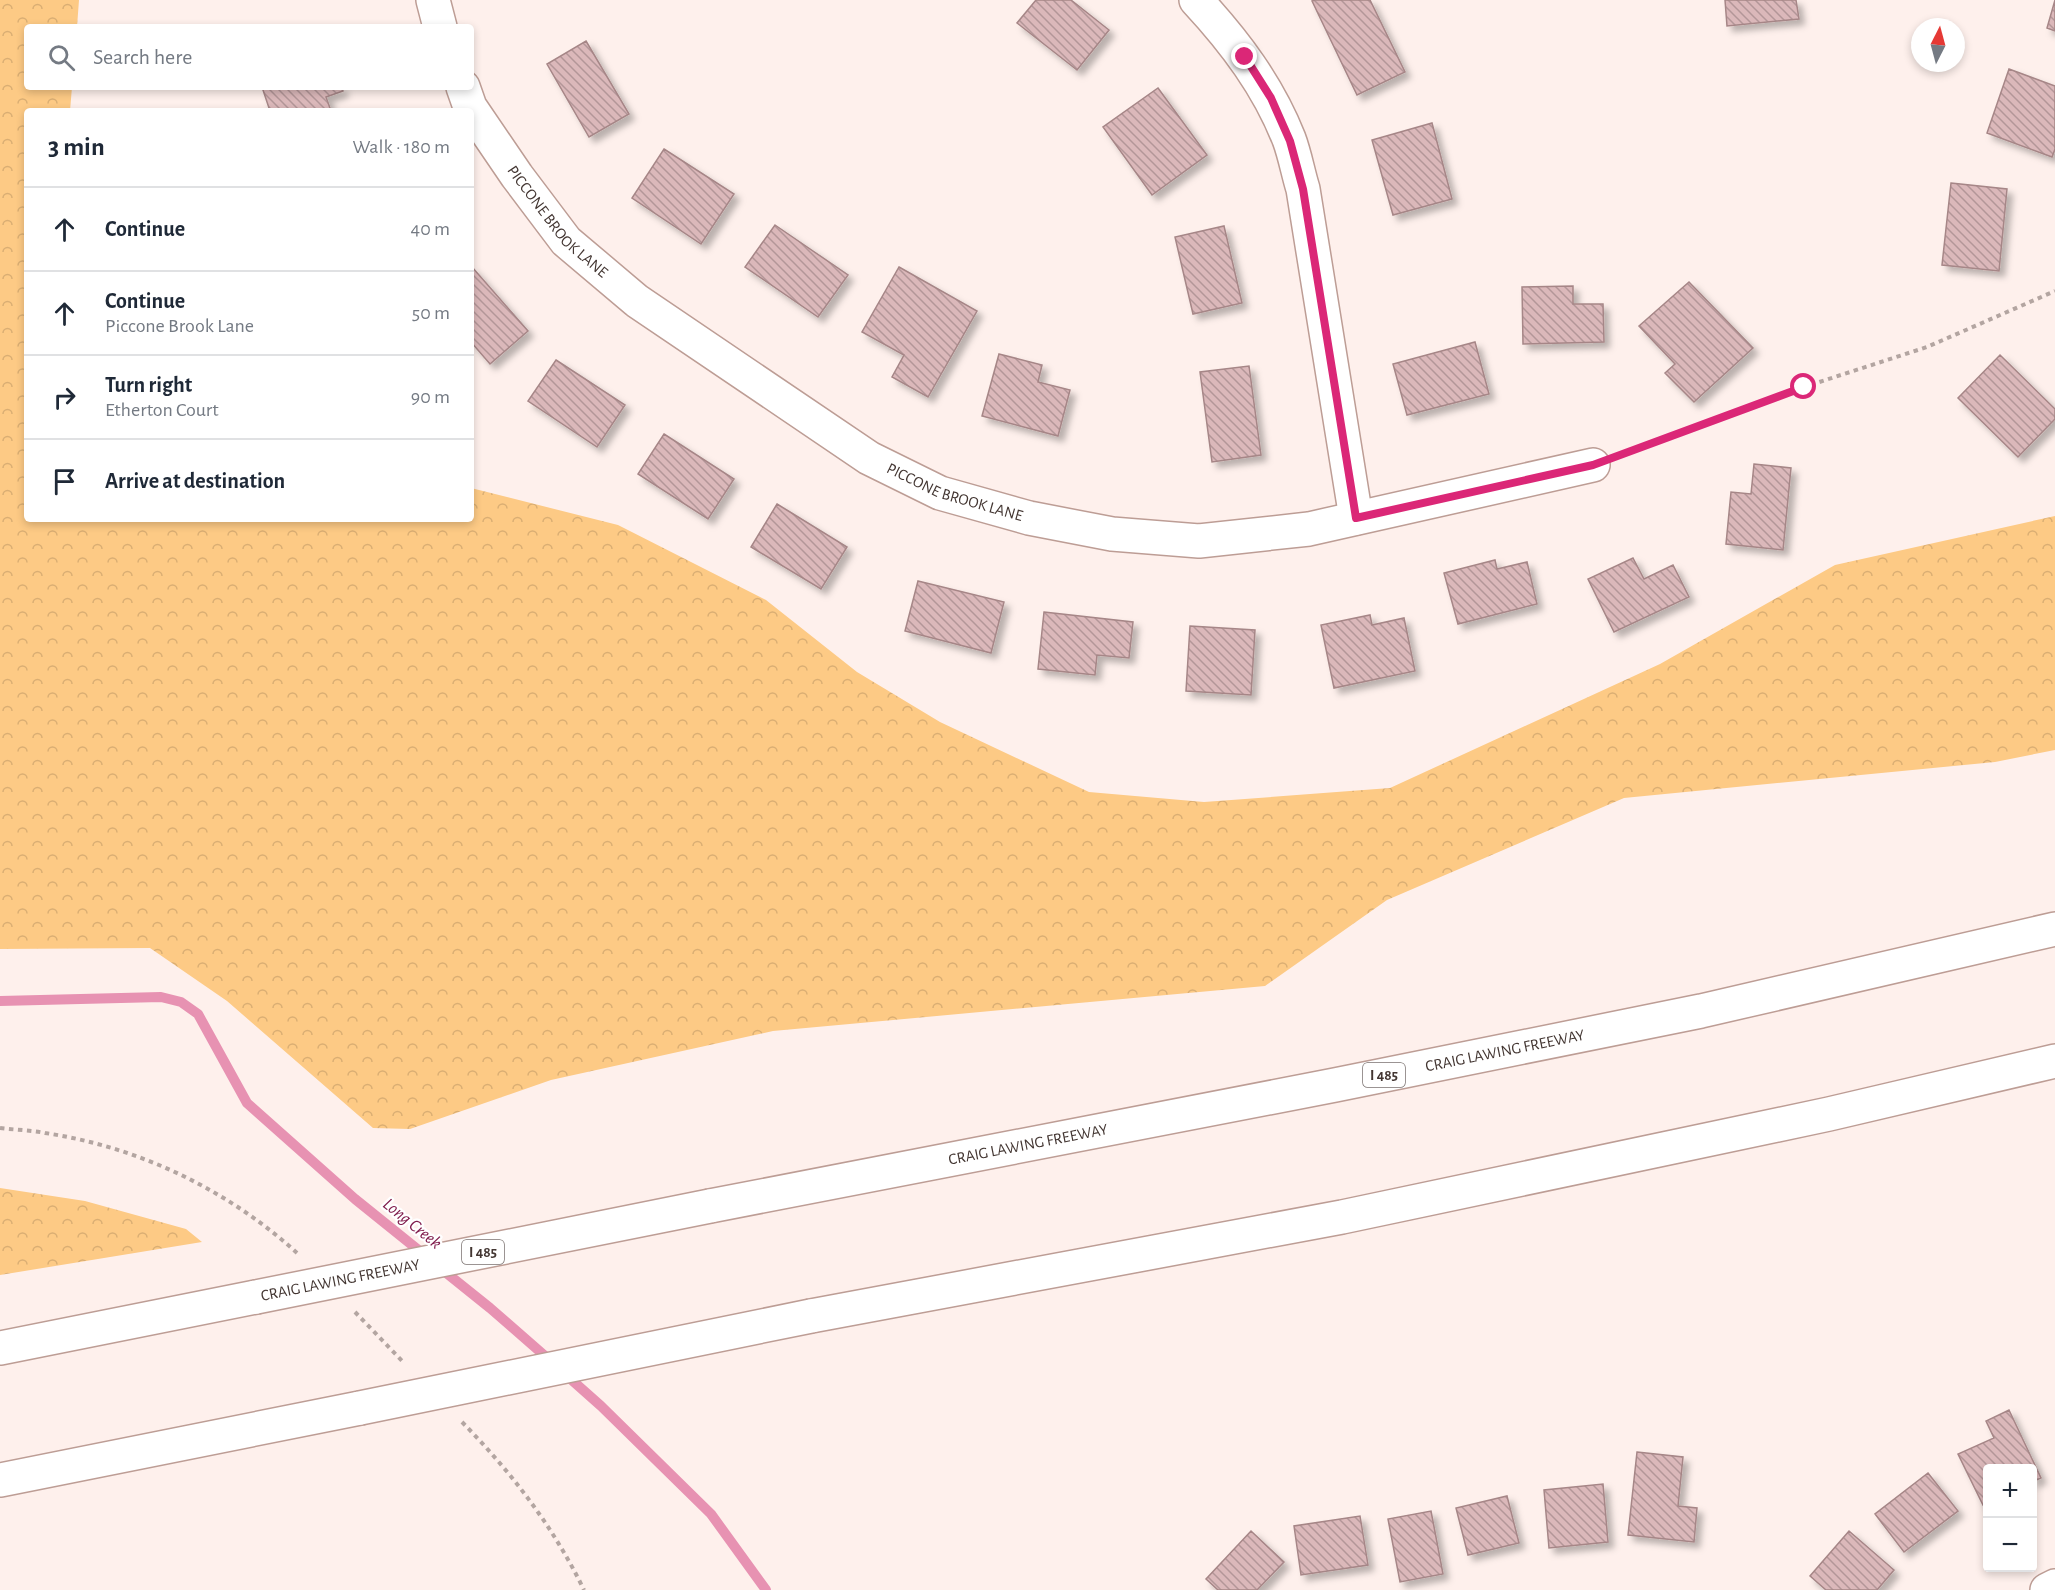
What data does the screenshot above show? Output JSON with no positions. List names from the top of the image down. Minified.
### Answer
{"streets":{"main road":["PICCONE BROOK LANE","CRAIG LAWING FREEWAY","I 485"]},"water":["Long Creek"],"north":"top","page":{"search":"Search here","heading":["3 min","Walk · 180 m"],"list":[["Continue","40 m"],["Continue","Piccone Brook Lane","50 m"],["Turn right","Etherton Court","90 m"],"Arrive at destination"],"map_buttons":["+","−"]}}
